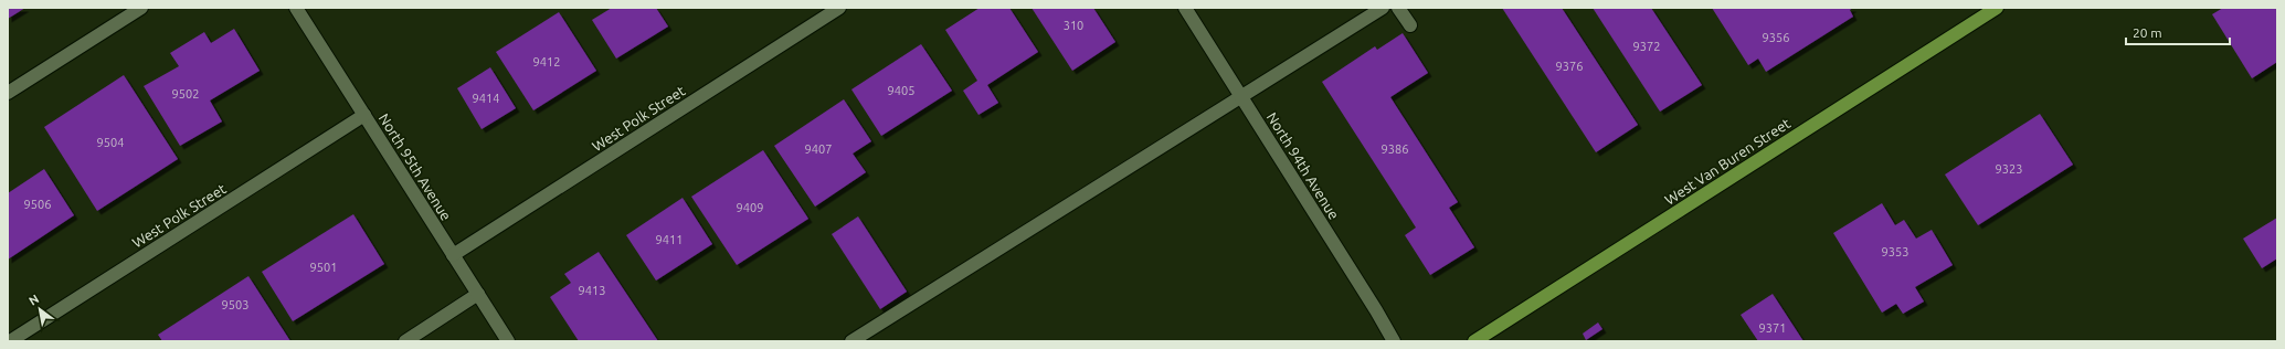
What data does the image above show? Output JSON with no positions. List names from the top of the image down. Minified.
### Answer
{"streets":{"main road":["West Van Buren Street"],"street":["West Polk Street","North 94th Avenue","North 95th Avenue"]},"crossings":[["West Polk Street","North 95th Avenue"]],"house_numbers":["310","9356","9372","9412","9376","9405","9502","9414","9504","9407","9386","9323","9506","9409","9411","9353","9501","9413","9503","9371"],"scale_bar":"20 m","north":"top left"}
